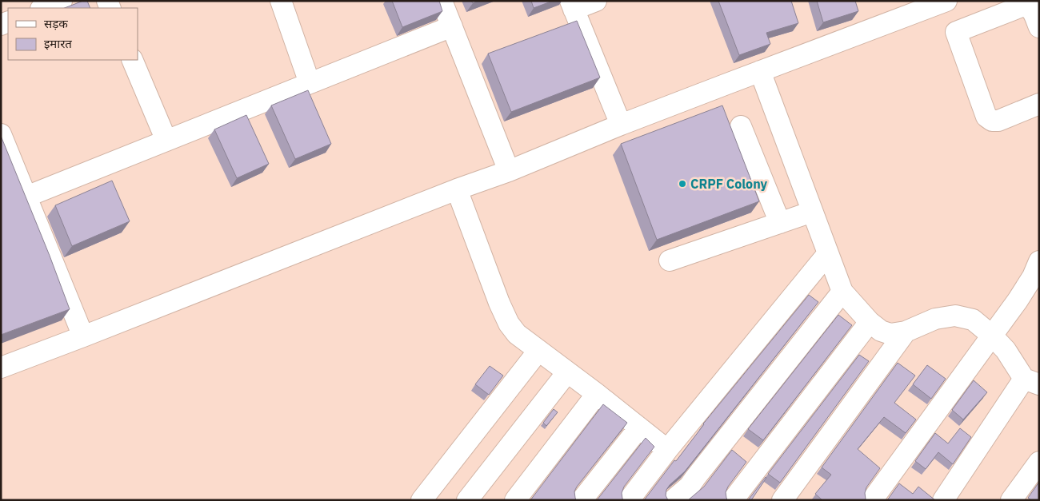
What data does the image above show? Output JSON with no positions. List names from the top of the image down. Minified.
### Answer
{"places":["CRPF Colony"],"legend":["सड़क","इमारत"]}
